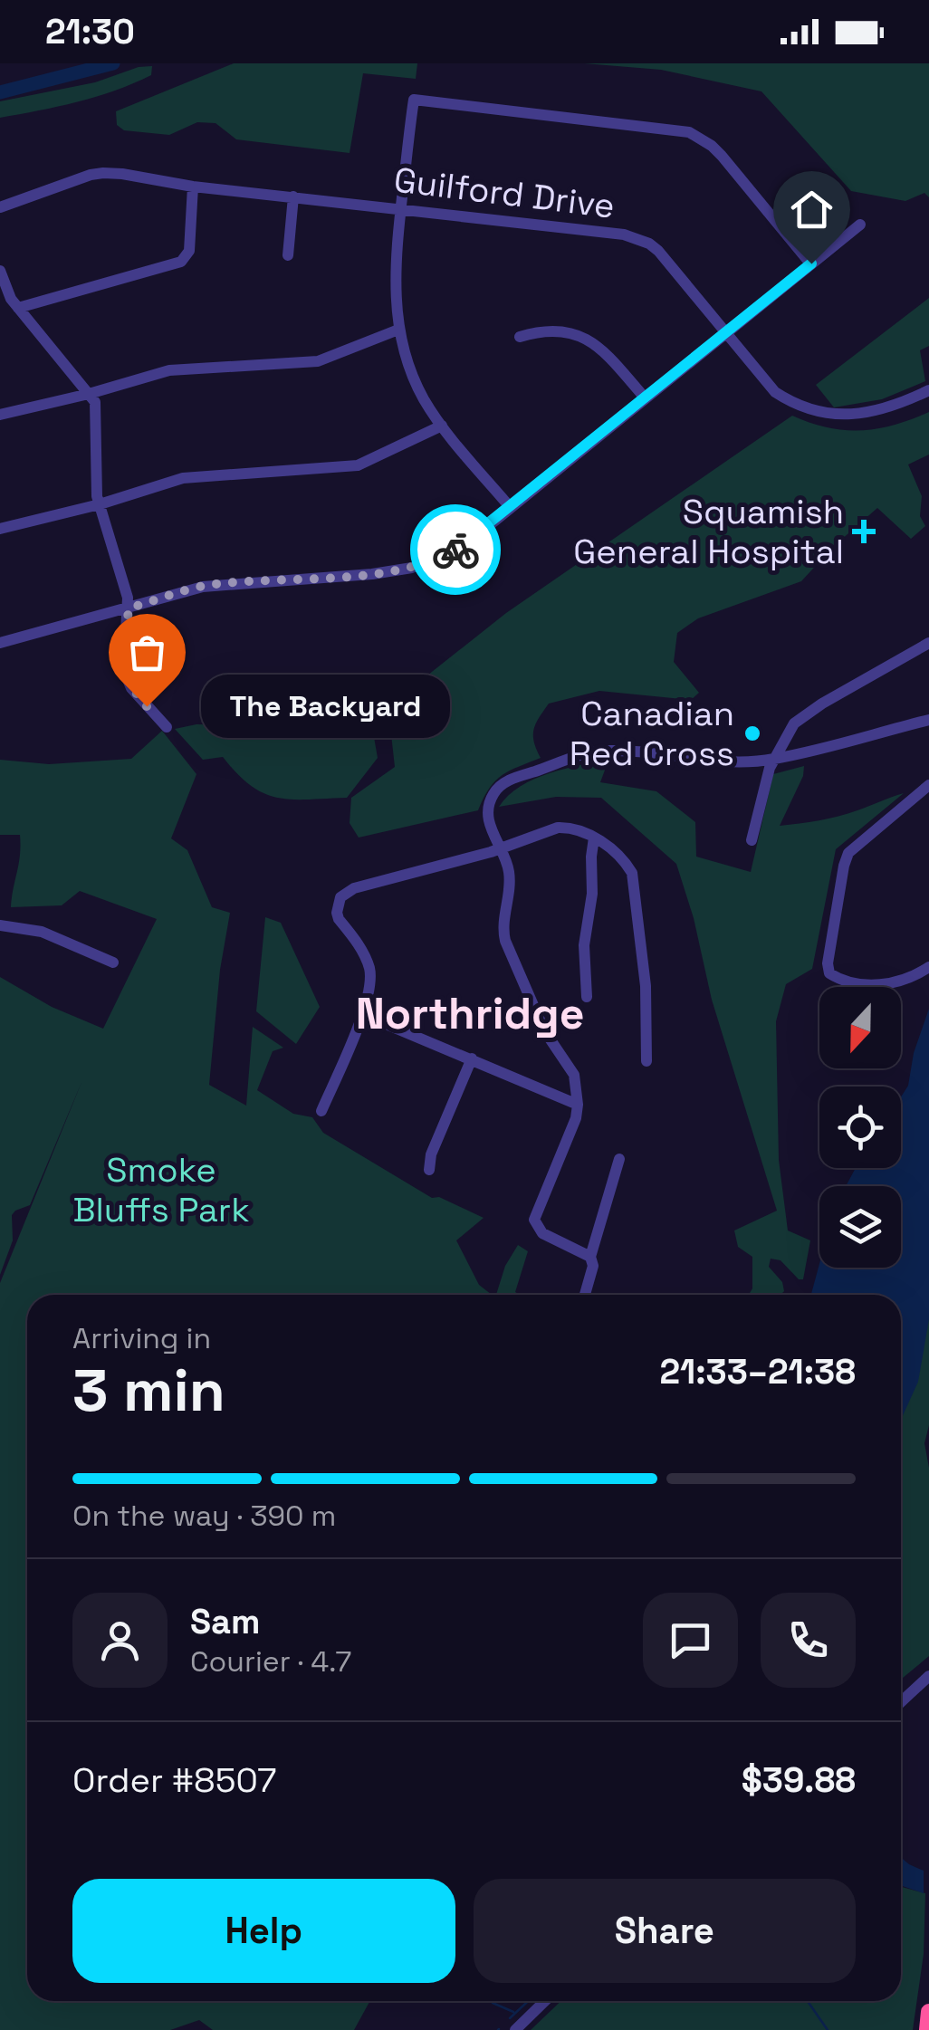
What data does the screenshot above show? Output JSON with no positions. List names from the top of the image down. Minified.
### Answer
{"streets":{"street":["Guilford Drive"]},"districts":["Northridge"],"parks":["Smoke Bluffs Park"],"places":{"health":["Squamish General Hospital"],"other":["The Backyard","Canadian Red Cross"]},"north":"bottom","page":{"status":"21:30","bubble":"The Backyard","heading":["3 min","Arriving in","21:33–21:38"],"panel":["Sam","Courier · 4.7","Order #8507","$39.88"],"bar":"On the way · 390 m","buttons":["Help","Share"]}}
